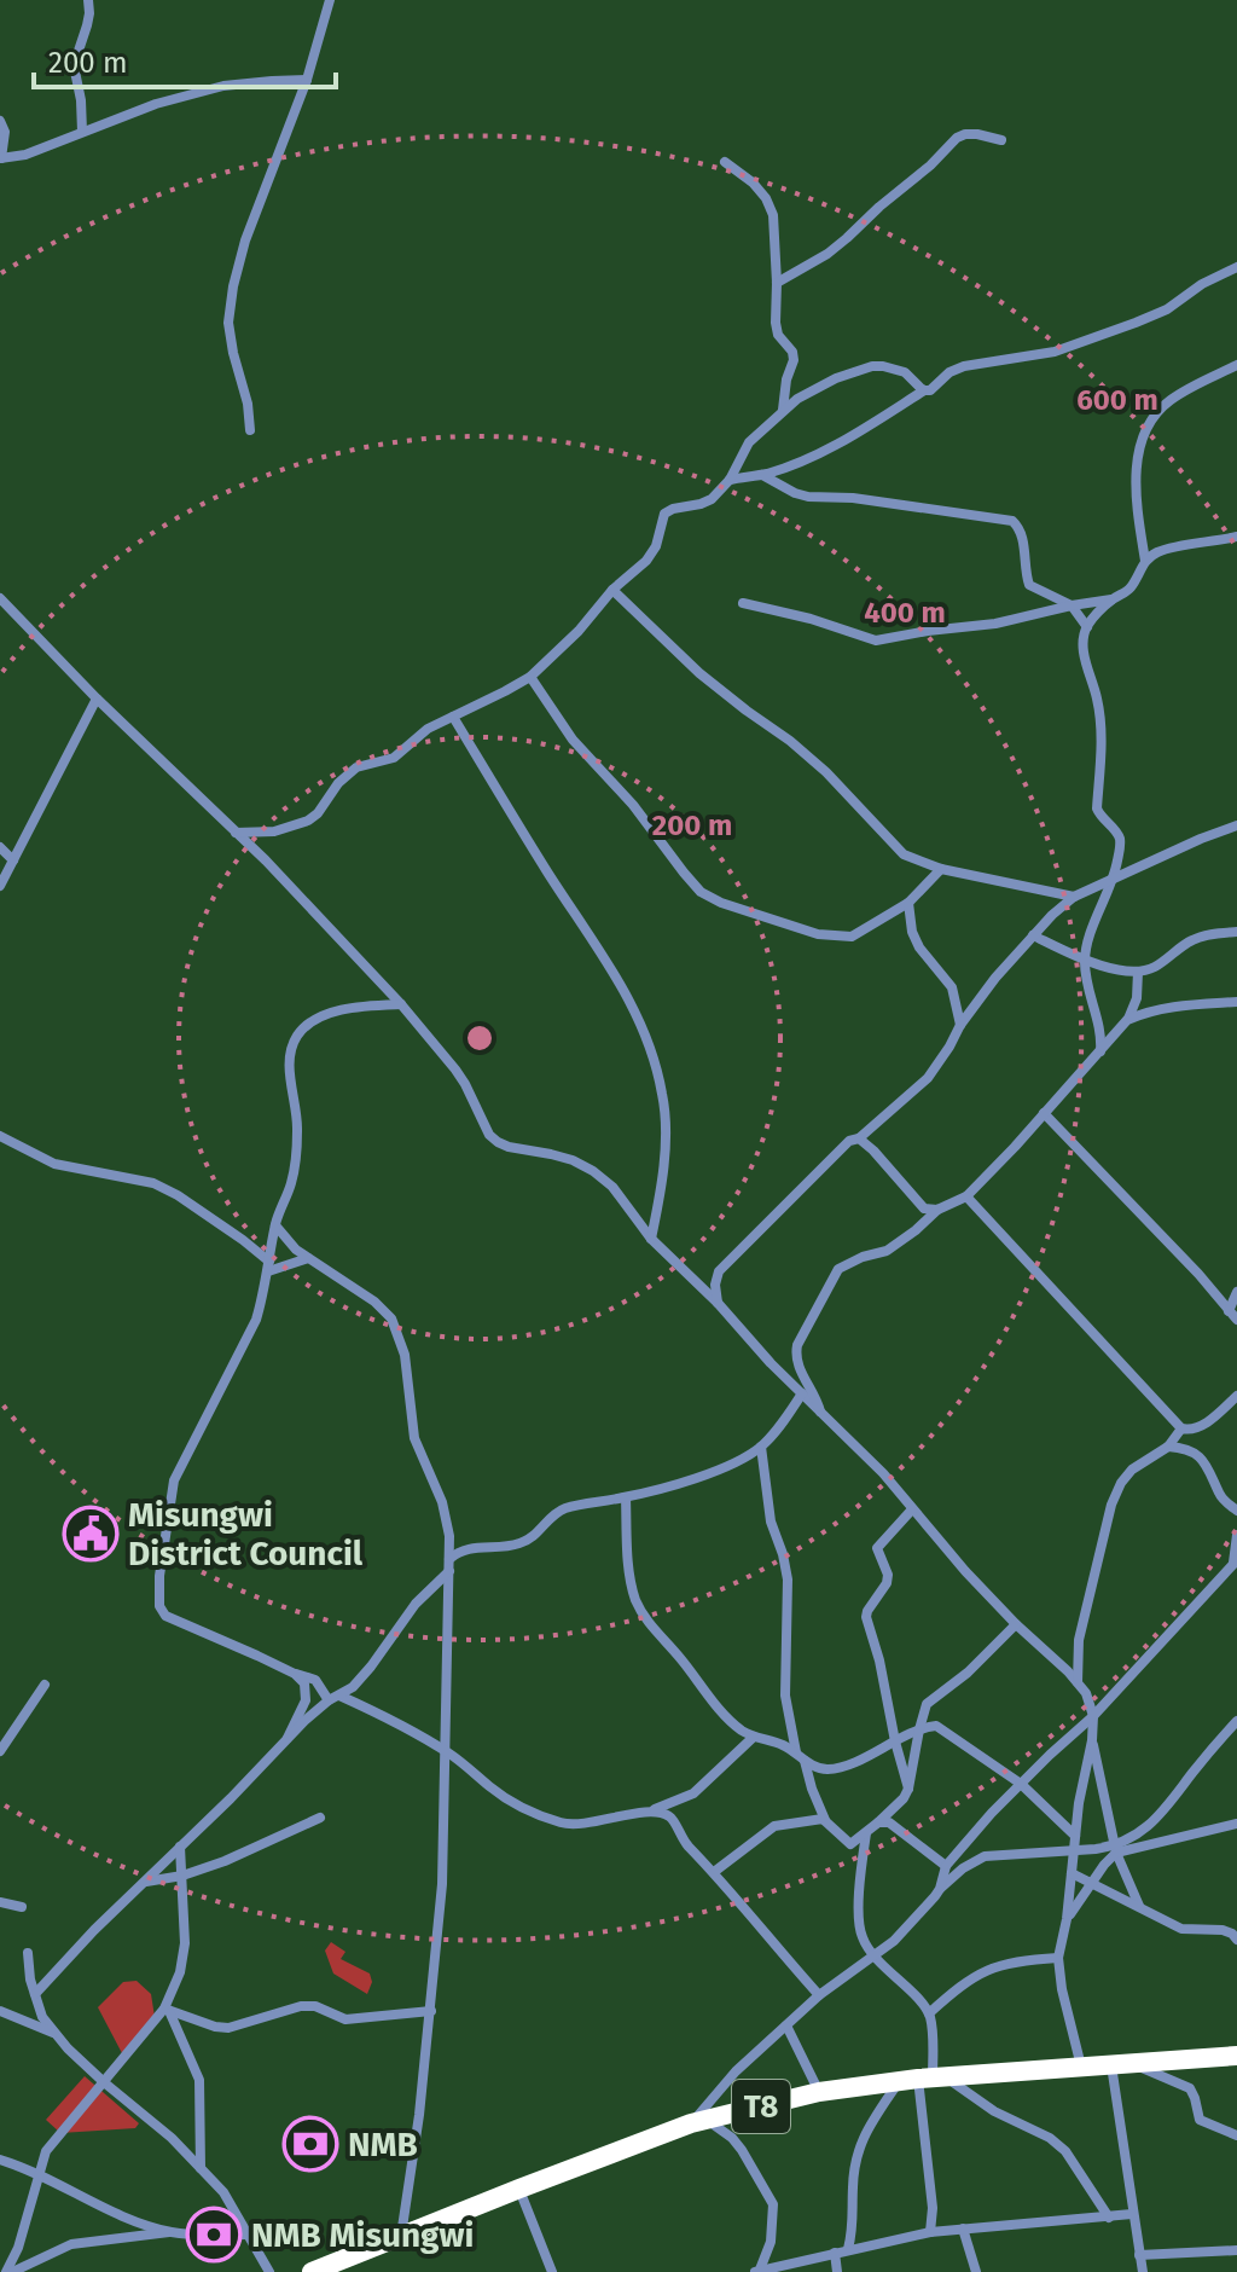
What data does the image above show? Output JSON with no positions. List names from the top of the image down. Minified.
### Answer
{"streets":{"highway":["T8"]},"places":{"public building":["Misungwi District Council"],"bank":["NMB","NMB Misungwi"]},"scale_bar":"200 m","rings":["600 m","400 m","200 m"]}
